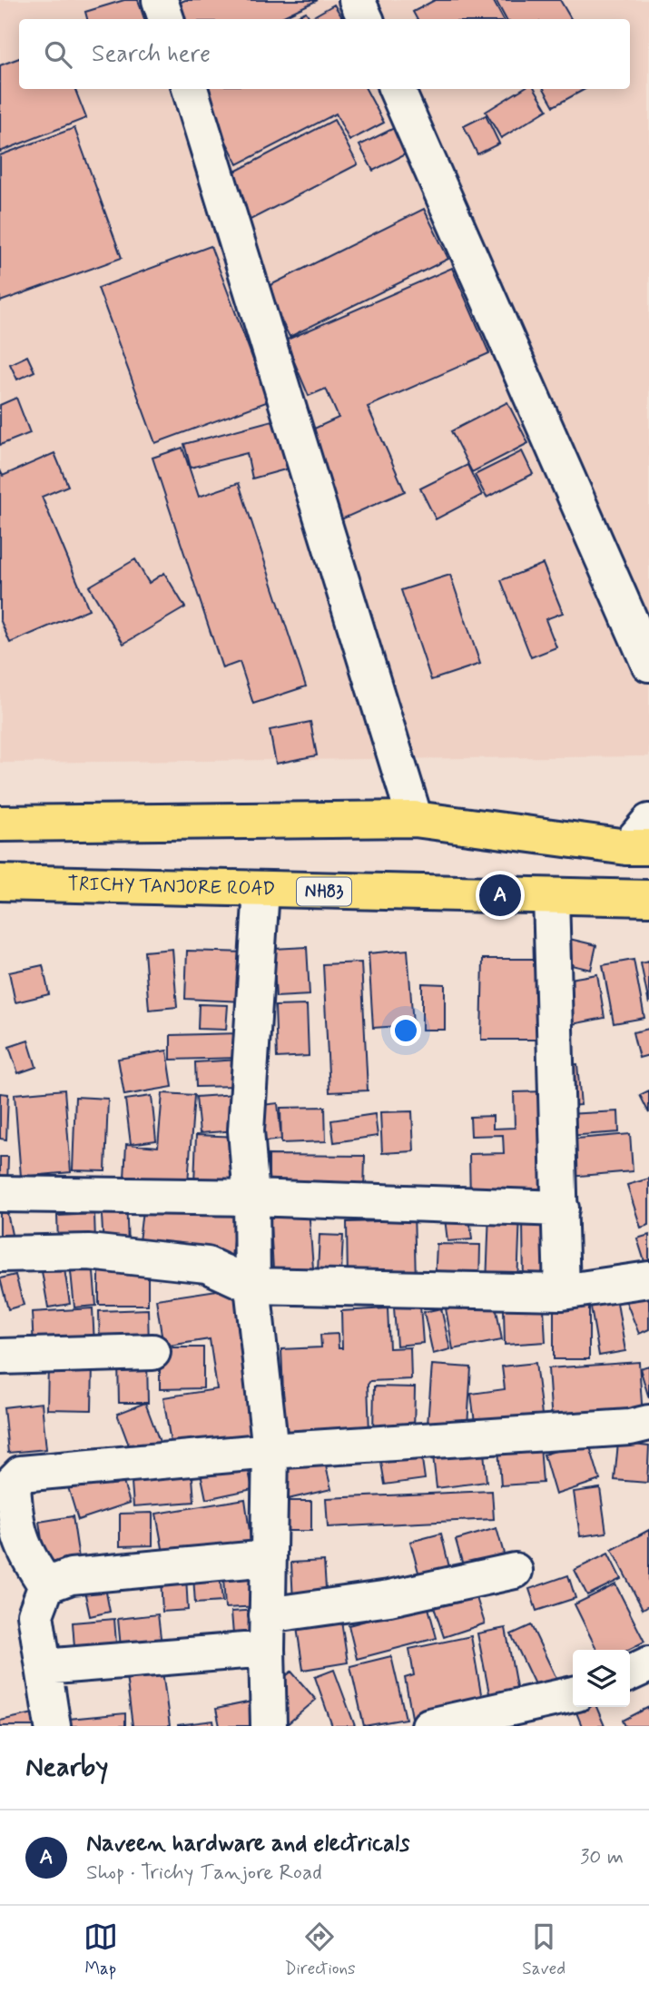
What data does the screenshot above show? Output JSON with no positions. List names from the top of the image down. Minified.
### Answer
{"streets":{"highway":["TRICHY TANJORE ROAD","NH83"]},"page":{"search":"Search here","pins":"A","heading":"Nearby","list":[{"mark":"A","name":"Naveen hardware and electricals","note":"Shop · Trichy Tanjore Road","value":"30 m"}],"nav":["Map","Directions","Saved"]}}
